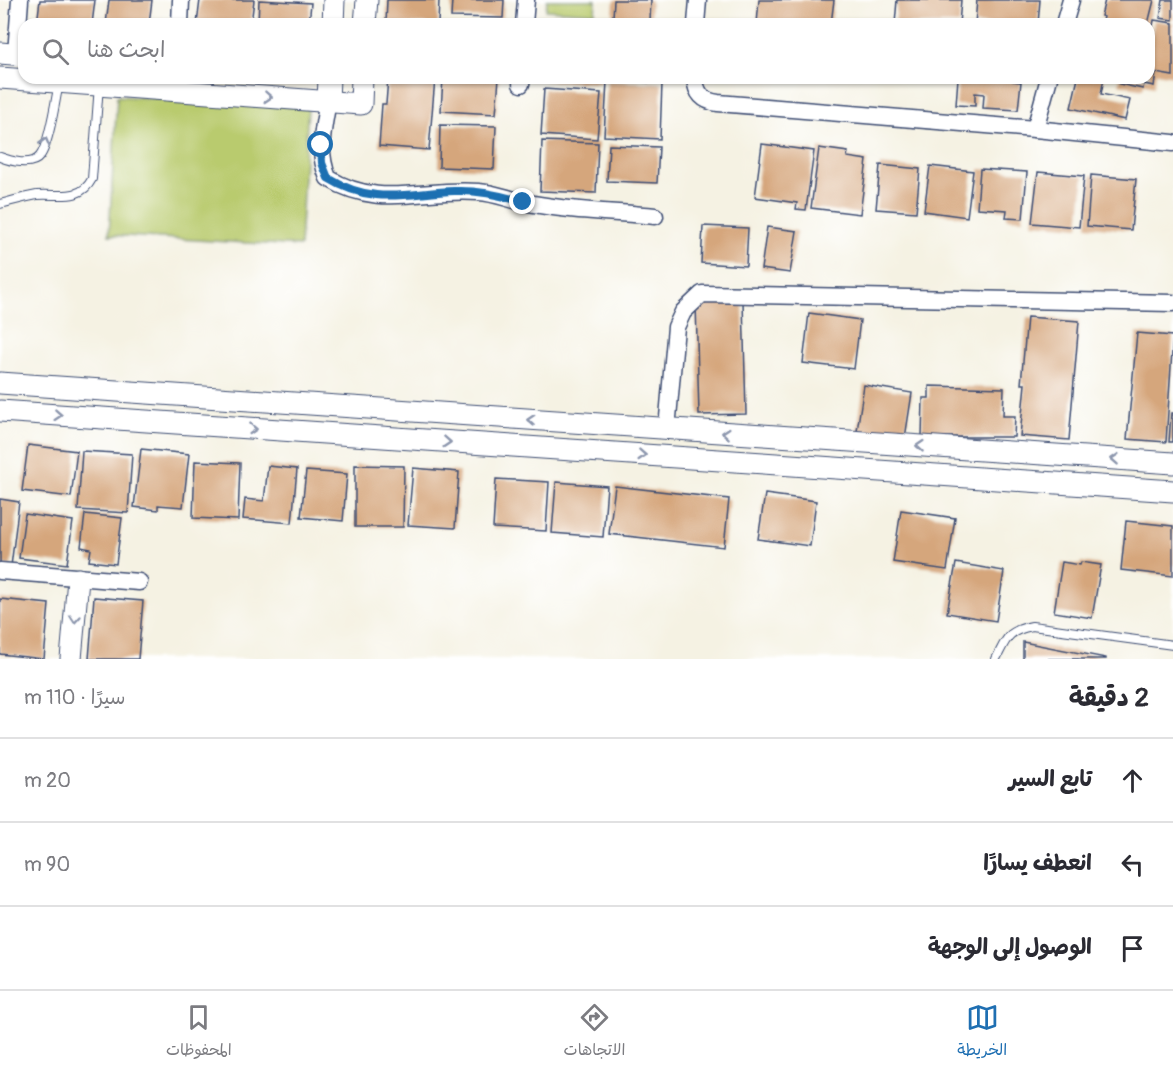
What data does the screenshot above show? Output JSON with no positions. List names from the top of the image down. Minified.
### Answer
{"page":{"search":"ابحث هنا","heading":["2 دقيقة","سيرًا · 110 m"],"list":[["تابع السير","20 m"],["انعطف يسارًا","90 m"],"الوصول إلى الوجهة"],"nav":["الخريطة","الاتجاهات","المحفوظات"]}}
